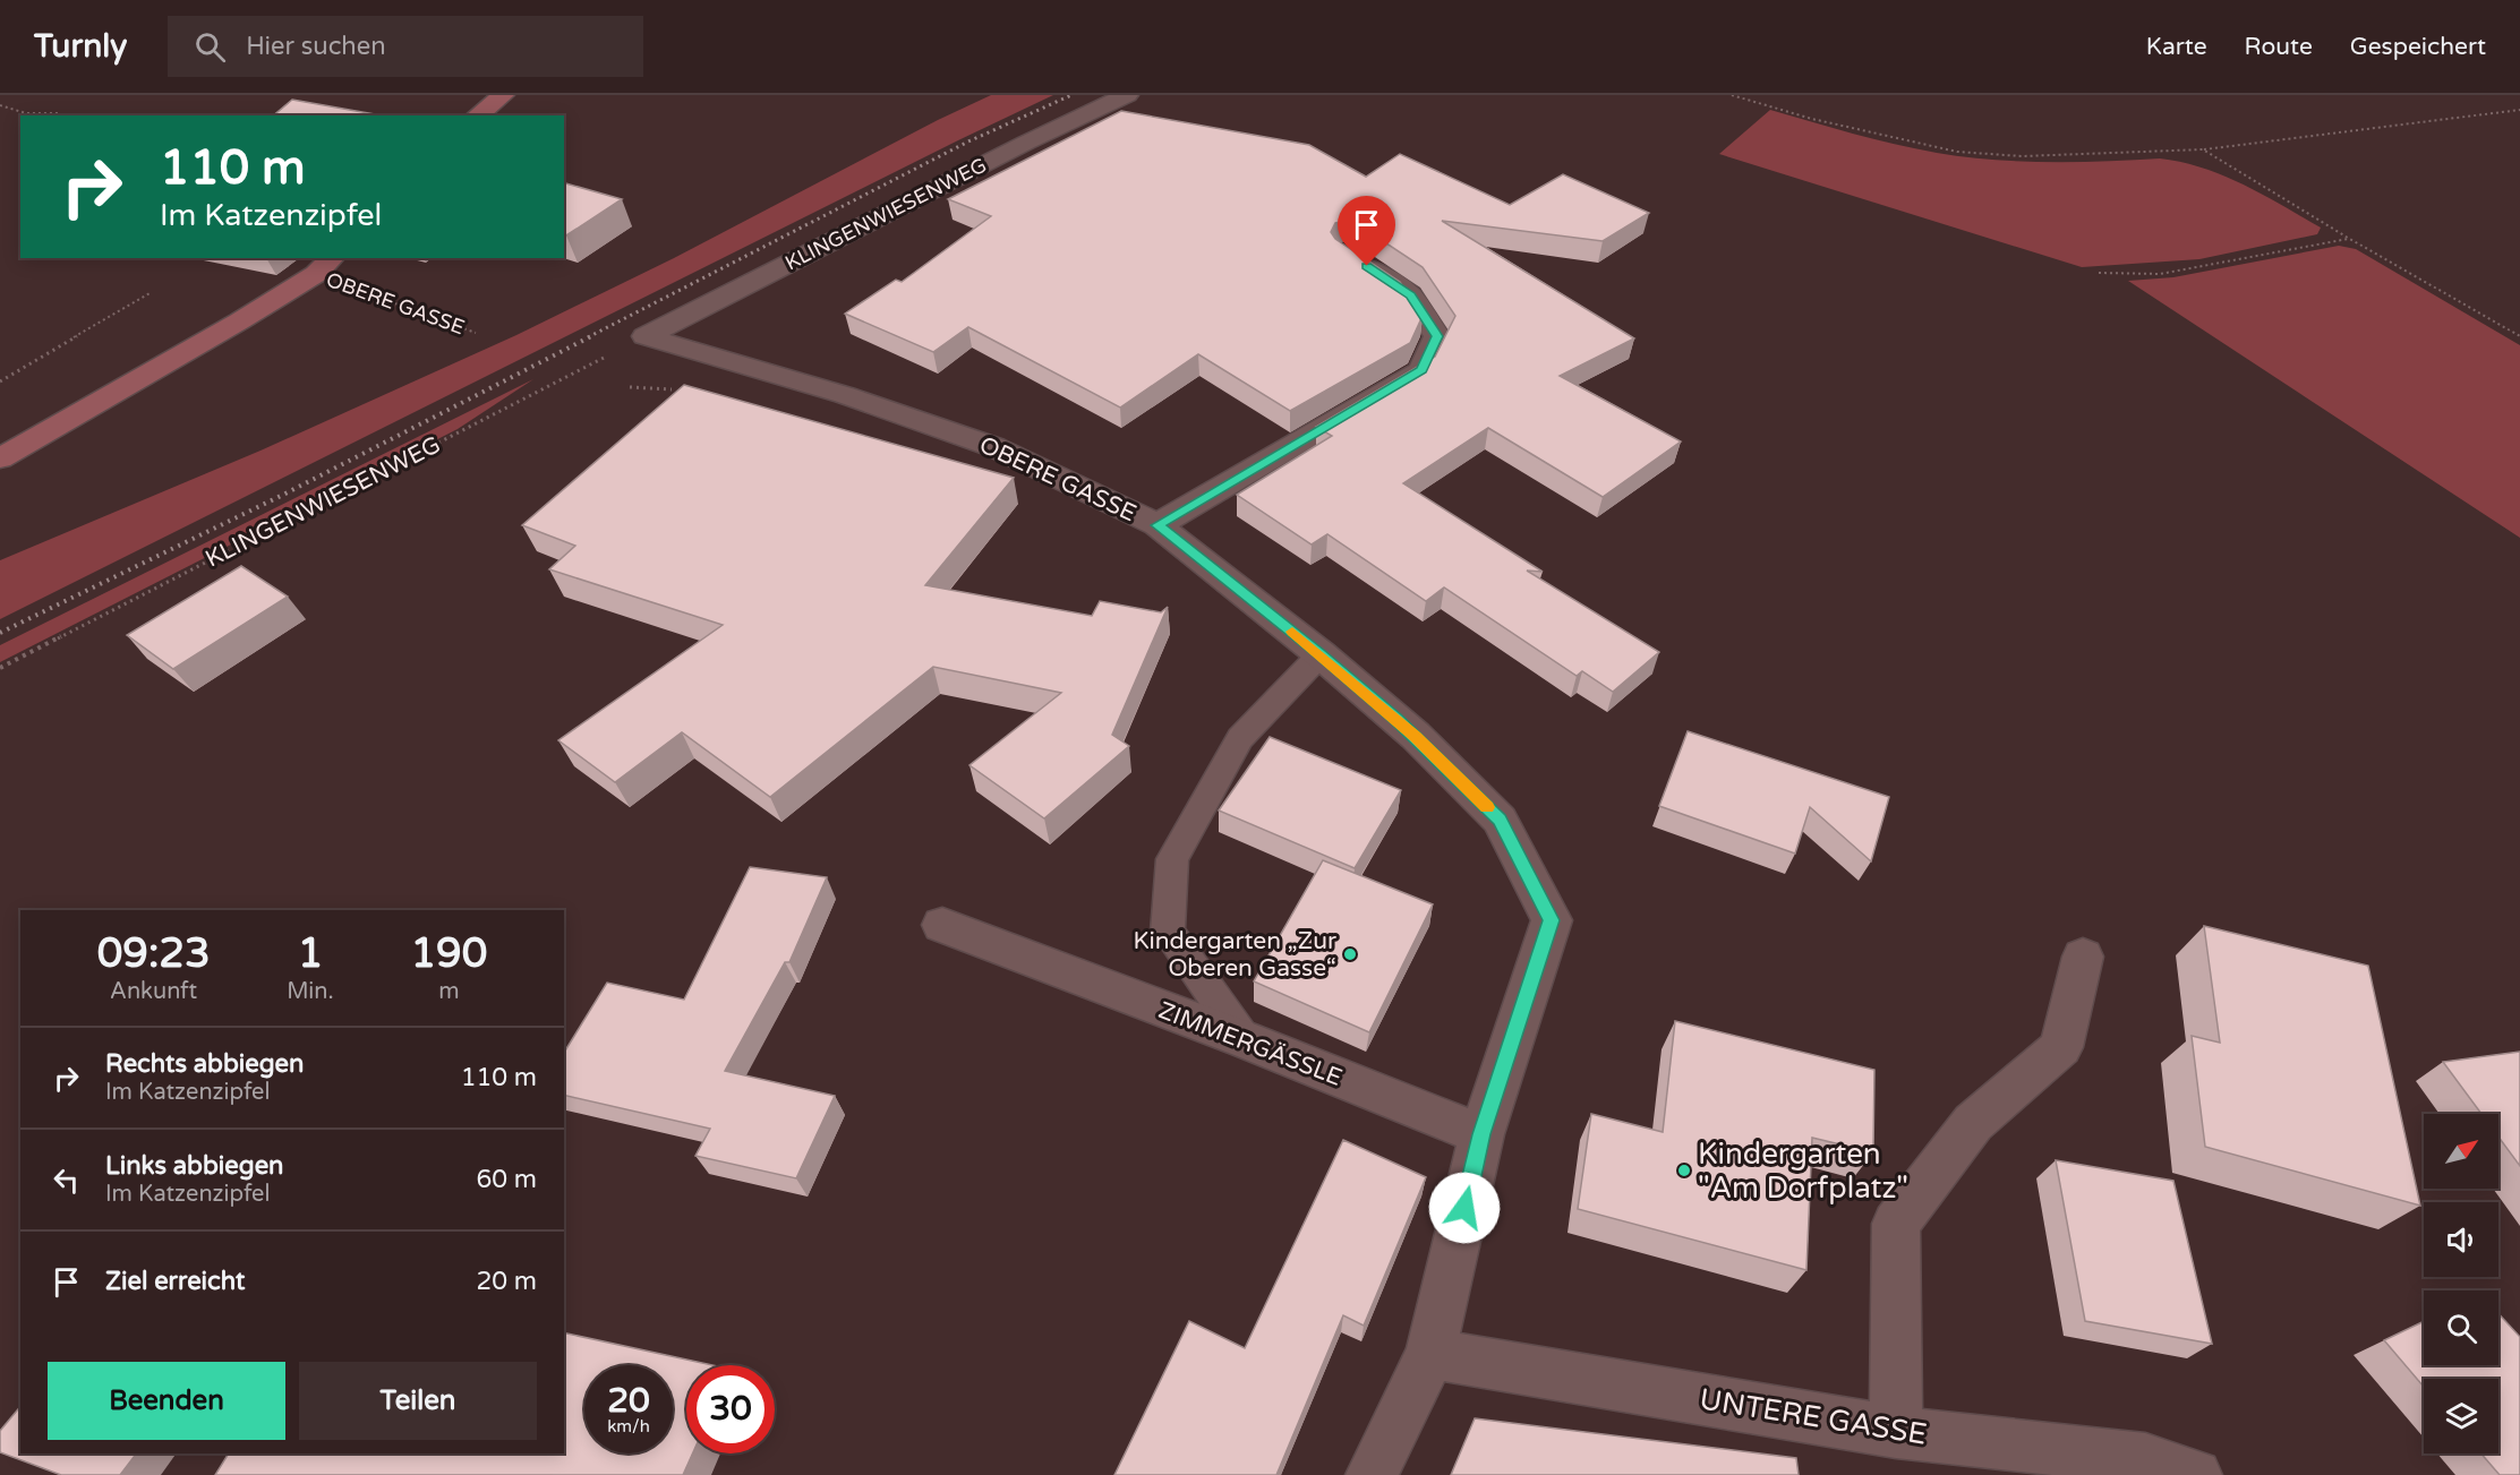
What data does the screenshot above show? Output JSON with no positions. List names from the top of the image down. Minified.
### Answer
{"streets":{"street":["KLINGENWIESENWEG","OBERE GASSE","ZIMMERGÄSSLE","UNTERE GASSE"]},"crossings":[["KLINGENWIESENWEG","OBERE GASSE"],["OBERE GASSE","ZIMMERGÄSSLE"],["OBERE GASSE","UNTERE GASSE"]],"places":["Kindergarten „Zur Oberen Gasse“","Kindergarten \"Am Dorfplatz\""],"north":"top right","page":{"header":"Turnly","search":"Hier suchen","nav":["Karte","Route","Gespeichert"],"turn":["110 m","Im Katzenzipfel"],"eta":["09:23","Ankunft","1","Min.","190","m"],"list":[{"name":"Rechts abbiegen","note":"Im Katzenzipfel","value":"110 m"},{"name":"Links abbiegen","note":"Im Katzenzipfel","value":"60 m"},{"name":"Ziel erreicht","value":"20 m"}],"buttons":["Beenden","Teilen"],"speed":"20 km/h","limit":"30"}}
